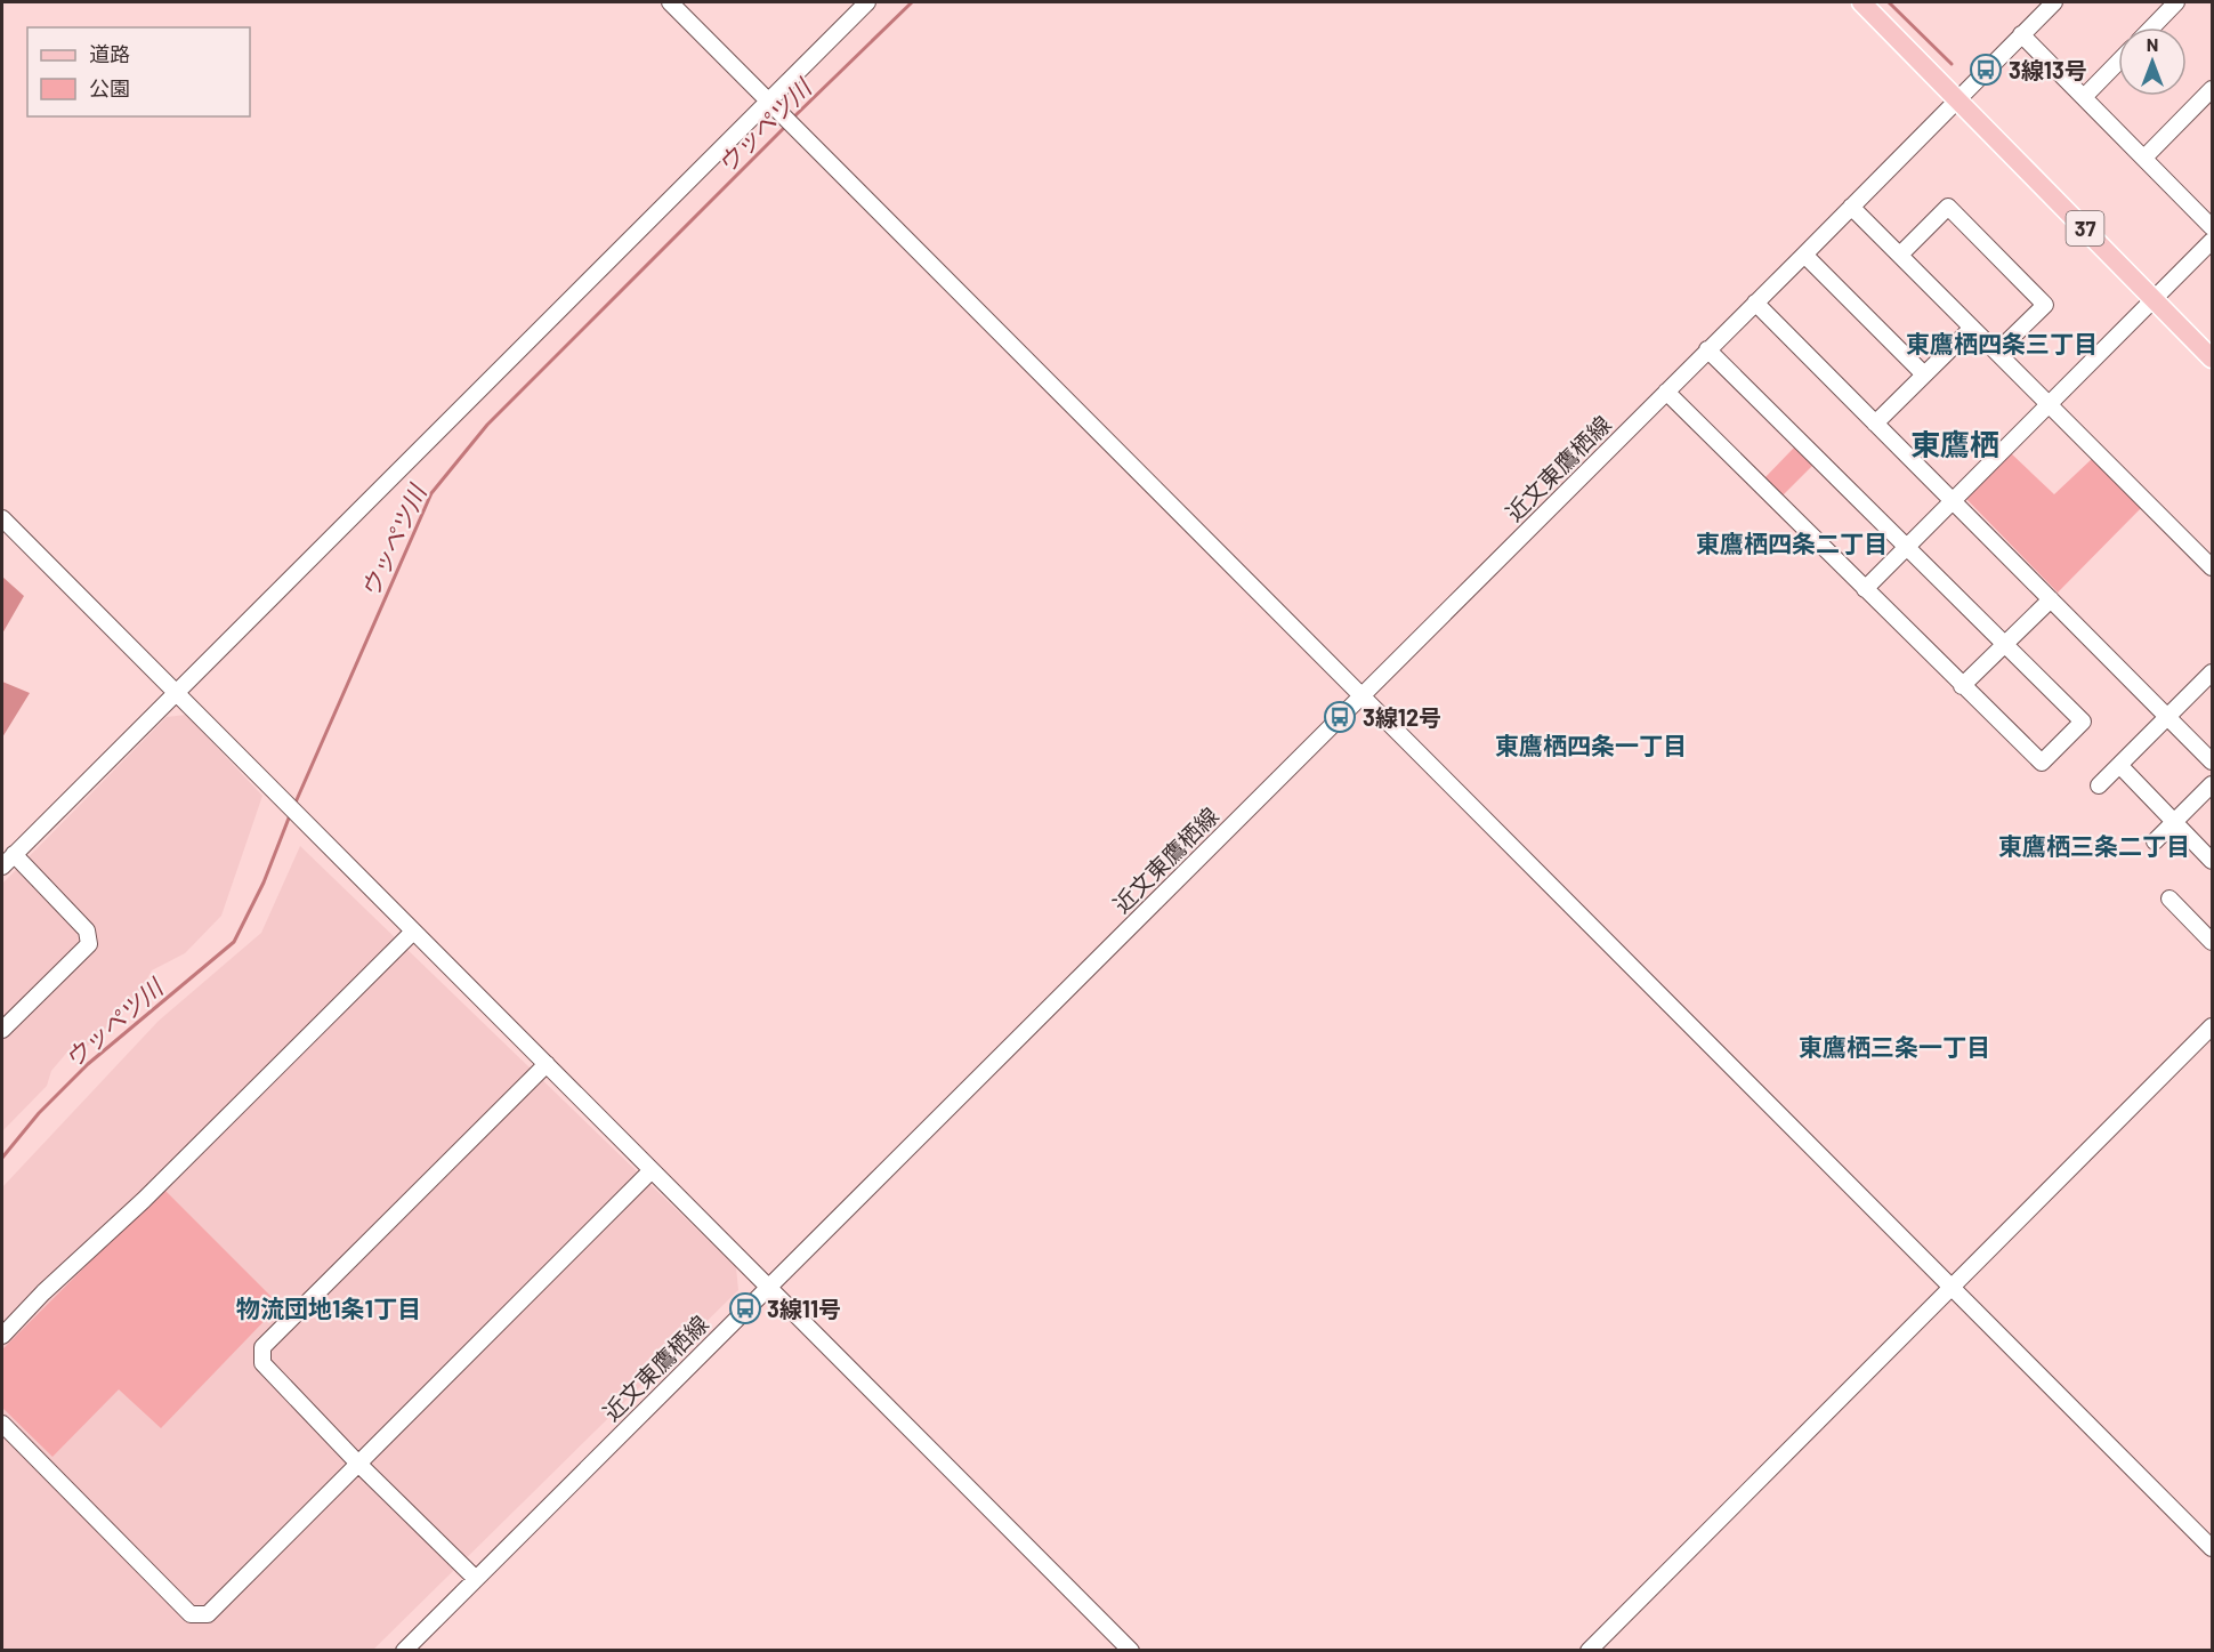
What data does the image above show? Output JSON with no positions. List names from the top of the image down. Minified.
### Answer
{"streets":{"main road":["37"],"street":["近文東鷹栖線"]},"crossings":[["37","近文東鷹栖線"]],"districts":["東鷹栖四条三丁目","東鷹栖","東鷹栖四条二丁目","東鷹栖四条一丁目","東鷹栖三条二丁目","東鷹栖三条一丁目","物流団地1条1丁目"],"water":["ウッペツ川"],"places":{"bus stop":["3線13号","3線12号","3線11号"]},"legend":["道路","公園"],"north":"top"}
